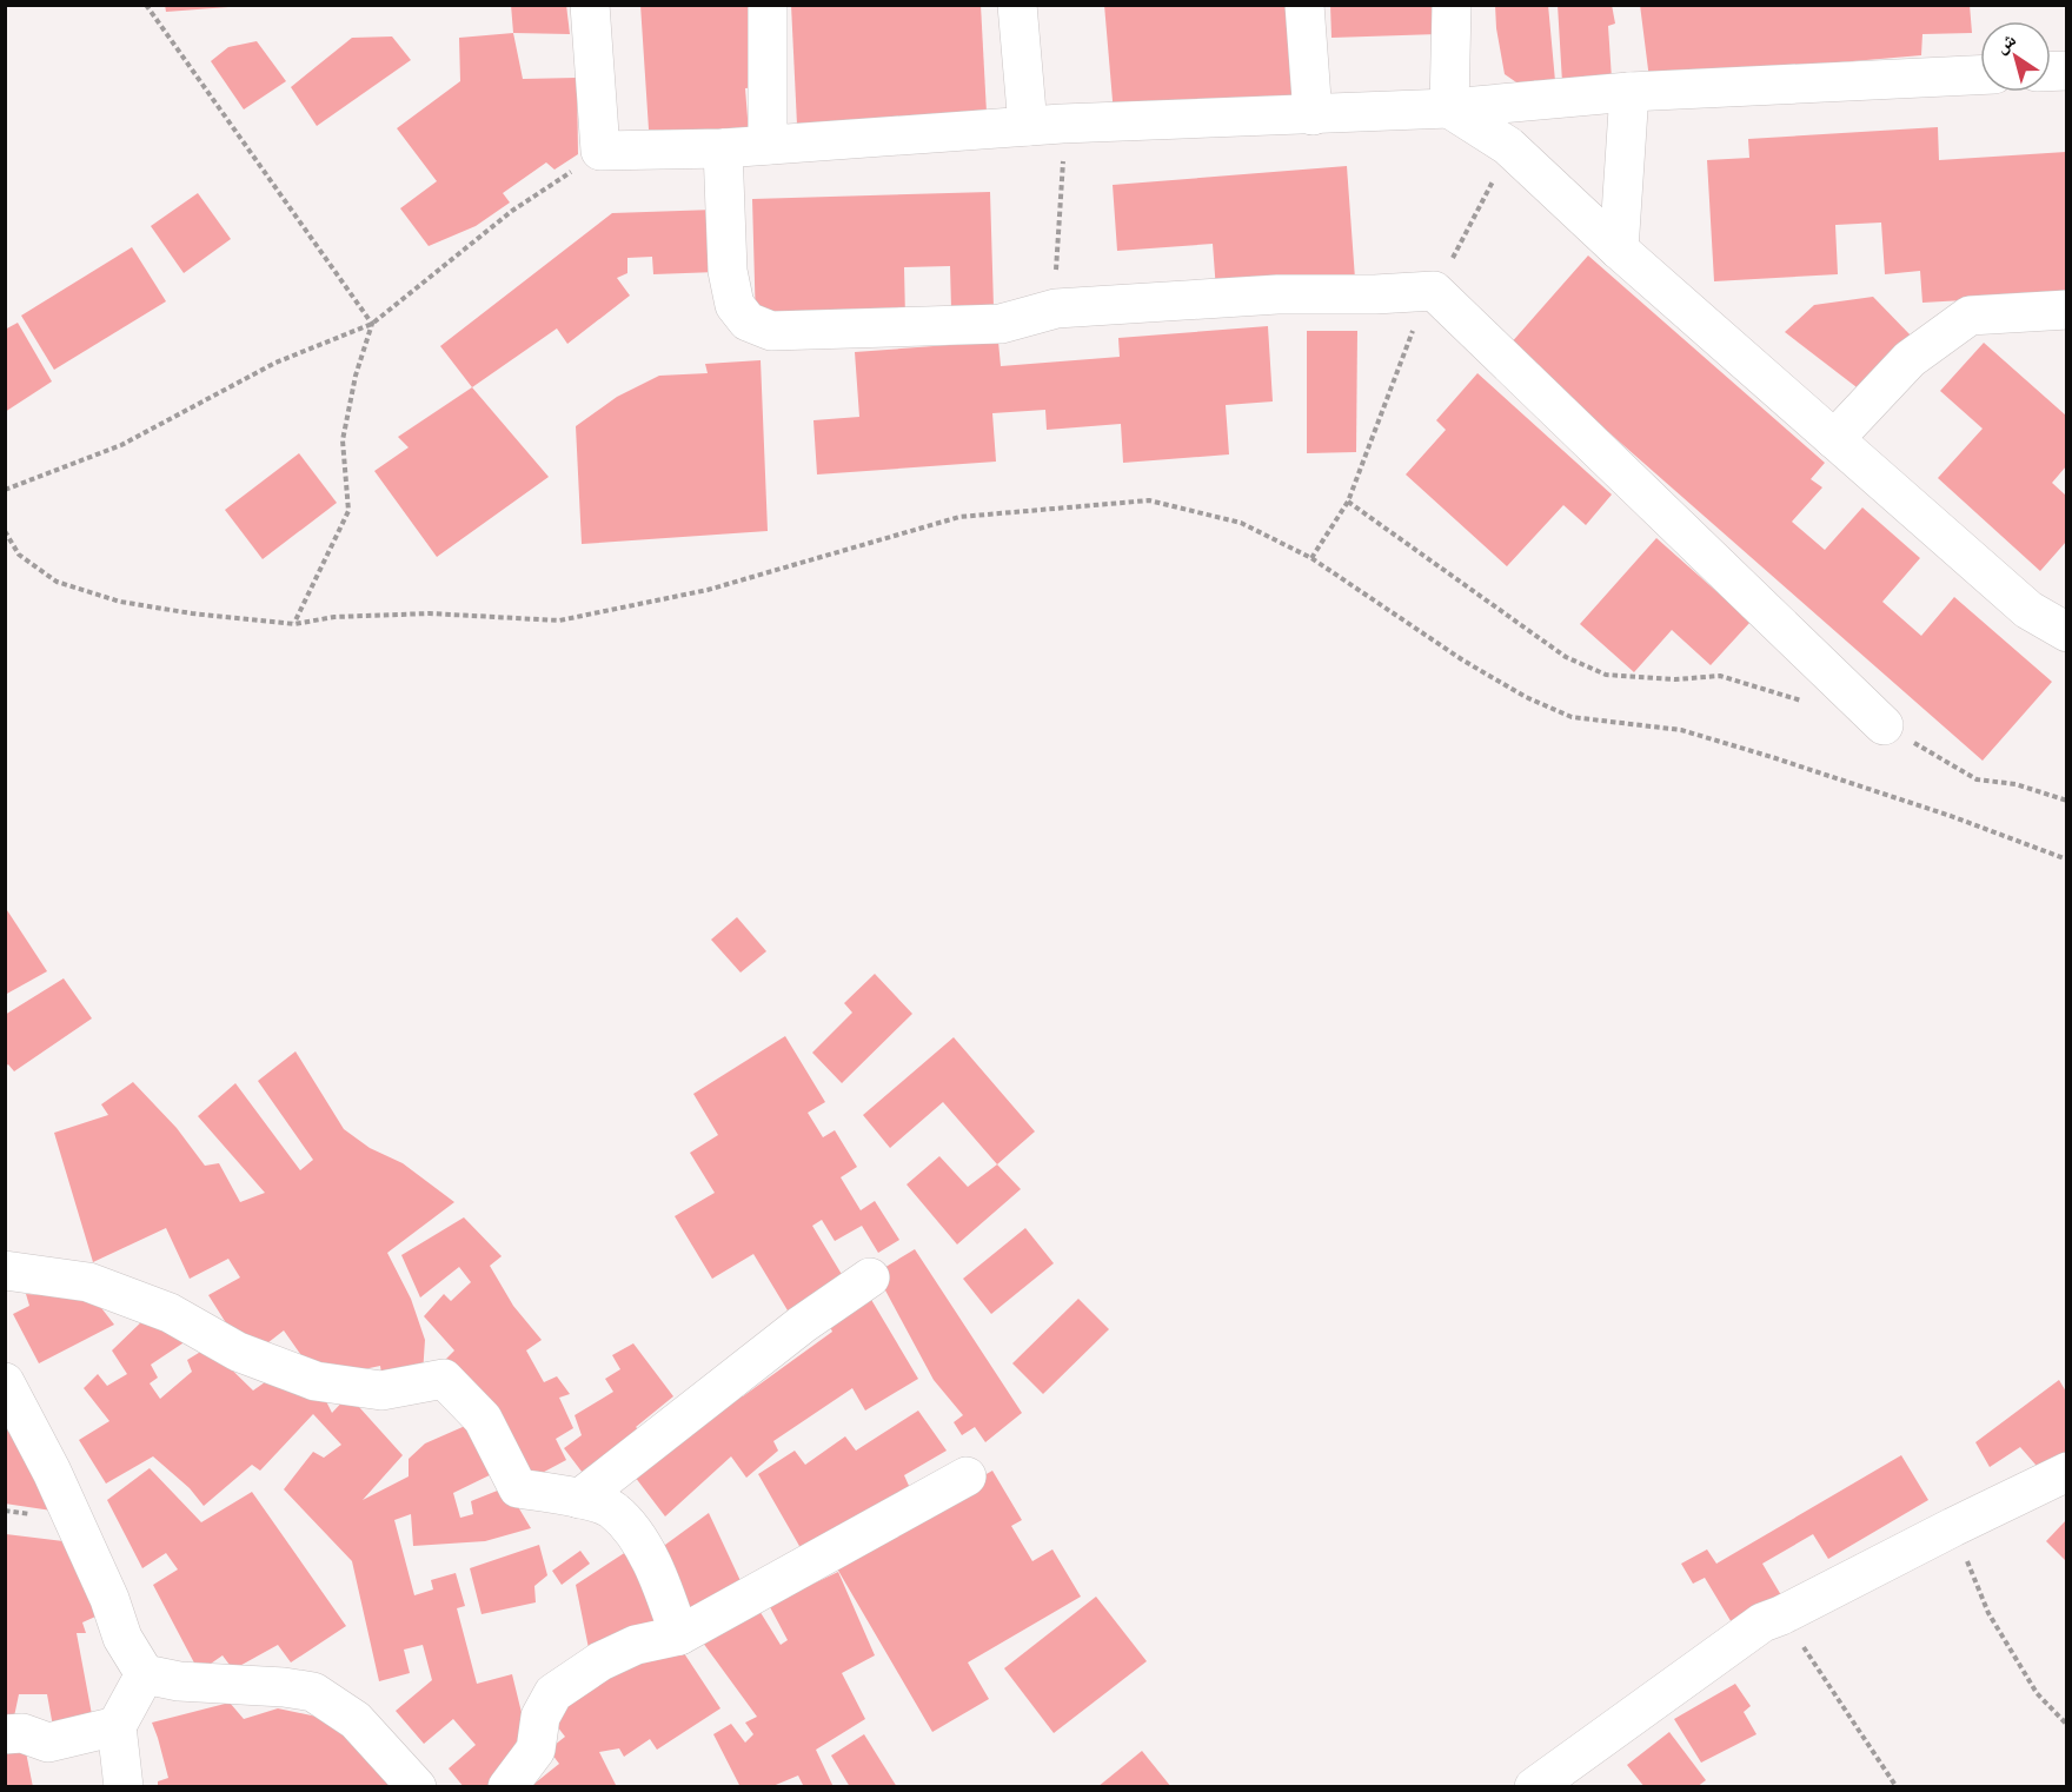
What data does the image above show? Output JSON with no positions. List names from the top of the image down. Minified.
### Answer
{"north":"top left"}
